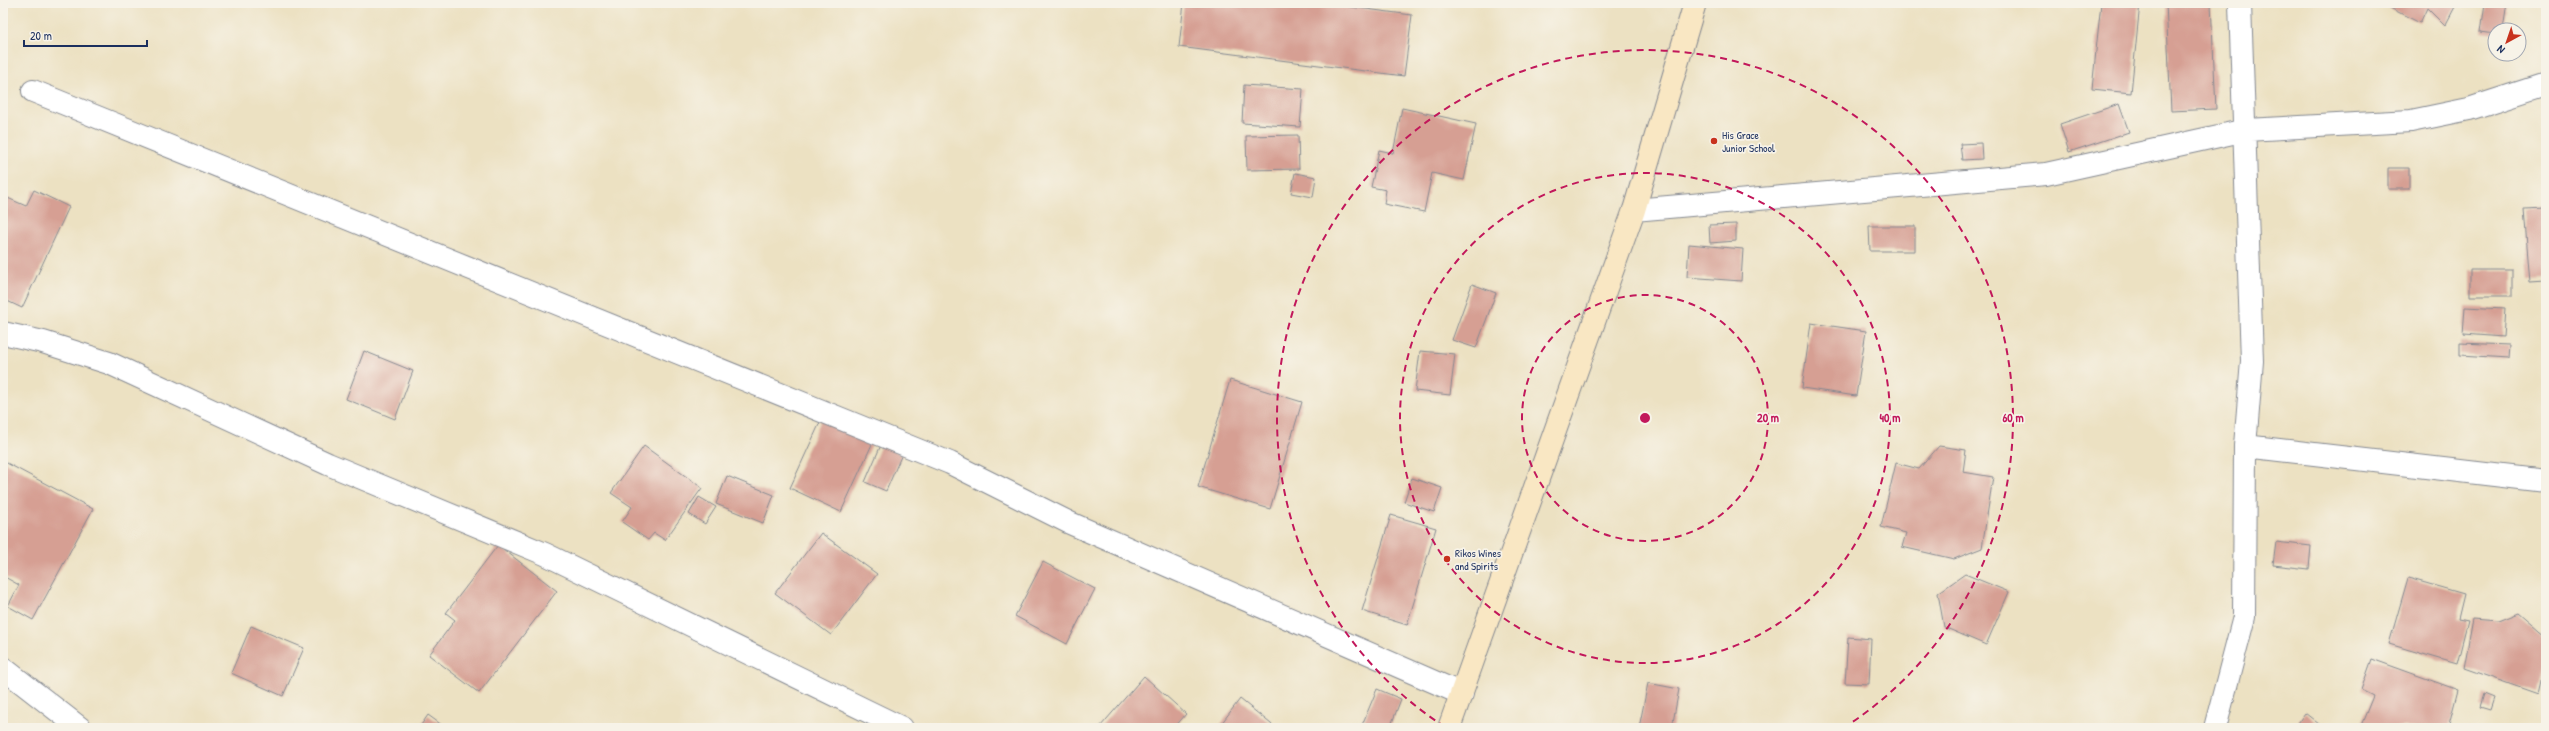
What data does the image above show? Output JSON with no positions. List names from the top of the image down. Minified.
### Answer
{"places":["His Grace Junior School","Rikos Wines and Spirits"],"scale_bar":"20 m","north":"bottom left","rings":["20 m","40 m","60 m"]}
